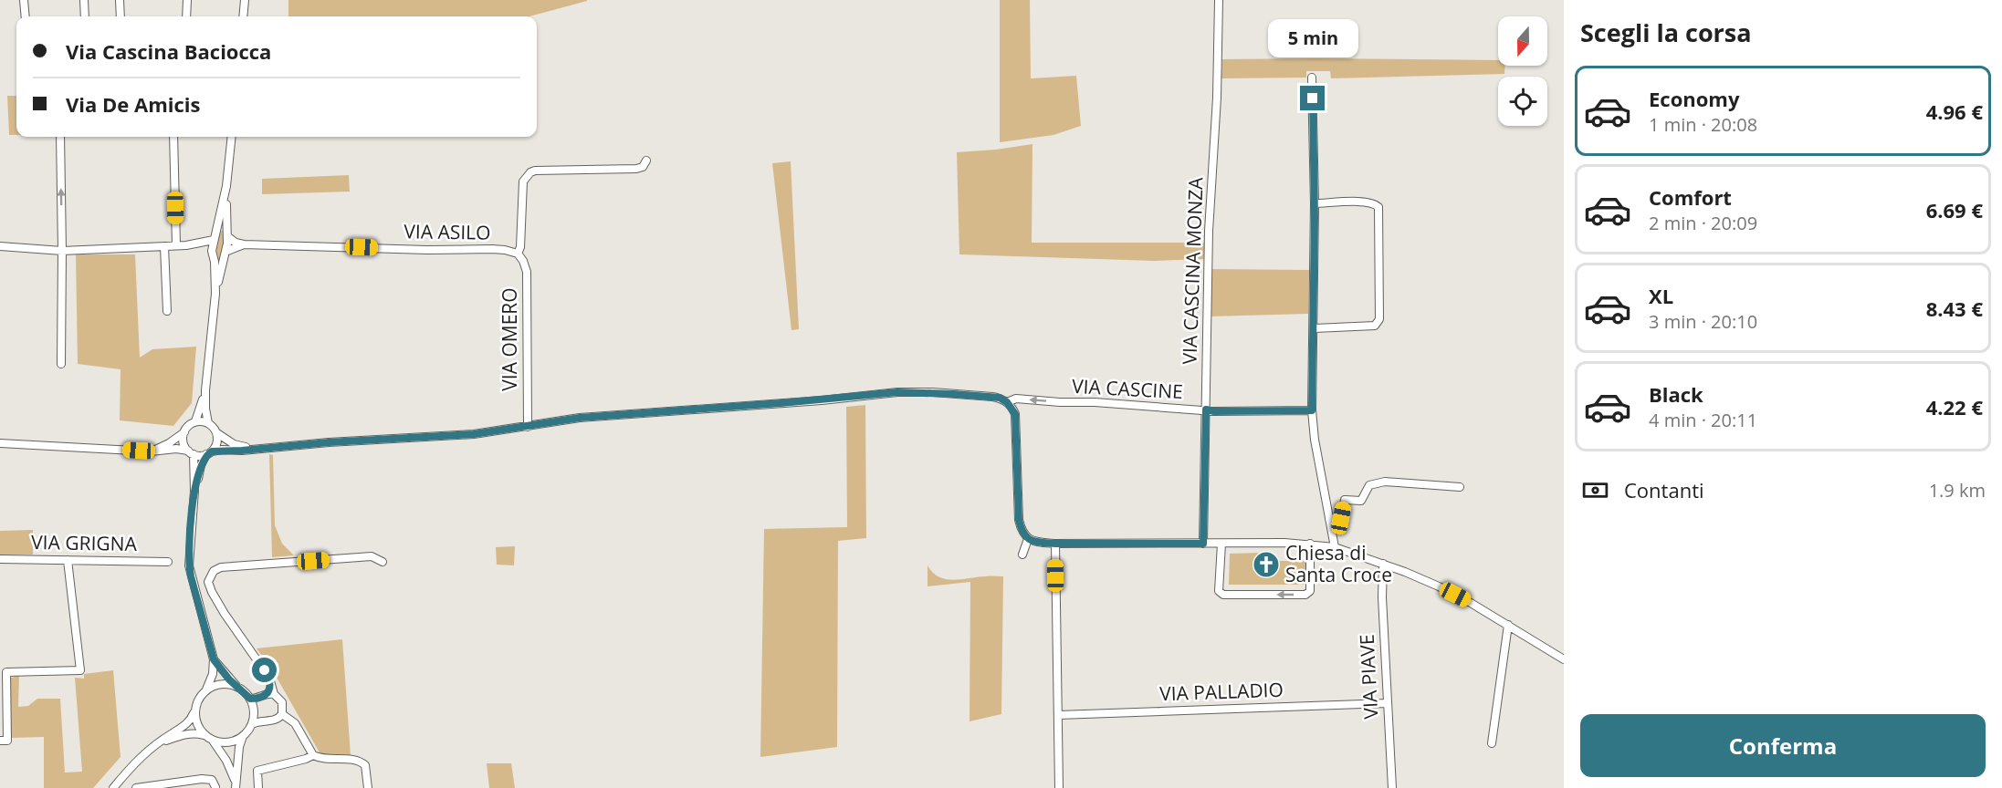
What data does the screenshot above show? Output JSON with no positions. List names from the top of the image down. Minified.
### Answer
{"streets":{"street":["VIA ASILO","VIA CASCINA MONZA","VIA OMERO","VIA CASCINE","VIA GRIGNA","VIA PIAVE","VIA PALLADIO"]},"crossings":[["VIA ASILO","VIA OMERO"],["VIA CASCINA MONZA","VIA CASCINE"],["VIA OMERO","VIA CASCINE"],["VIA PIAVE","VIA PALLADIO"]],"places":{"church":["Chiesa di Santa Croce"]},"north":"bottom","page":{"heading":"Scegli la corsa","banner":["Via Cascina Baciocca","Via De Amicis"],"bubble":"5 min","list":[{"name":"Economy","note":"1 min · 20:08","value":"4.96 €"},{"name":"Comfort","note":"2 min · 20:09","value":"6.69 €"},{"name":"XL","note":"3 min · 20:10","value":"8.43 €"},{"name":"Black","note":"4 min · 20:11","value":"4.22 €"}],"pay":["Contanti","1.9 km"],"buttons":"Conferma"}}
